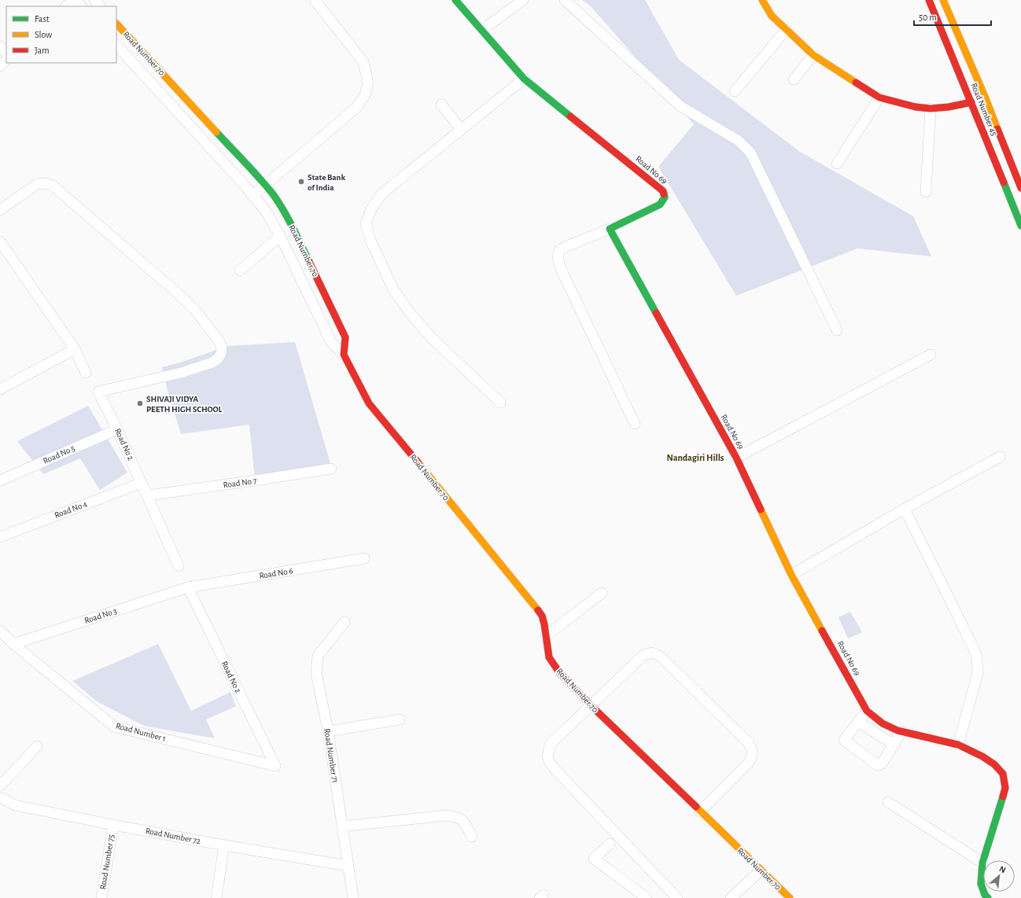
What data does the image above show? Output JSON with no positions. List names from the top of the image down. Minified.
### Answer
{"streets":{"street":["Road Number 70","Road Number 45","Road No 69","Road No 2","Road No 5","Road No 7","Road No 4","Road No 6","Road No 3","Road Number 1","Road Number 71","Road Number 72","Road Number 75"]},"crossings":[["Road No 2","Road No 5"],["Road No 2","Road No 7"],["Road No 2","Road No 4"],["Road No 2","Road No 6"],["Road No 2","Road No 3"],["Road No 2","Road Number 1"],["Road No 6","Road No 3"],["Road No 3","Road Number 1"],["Road Number 71","Road Number 72"],["Road Number 72","Road Number 75"]],"districts":["Nandagiri Hills"],"places":["State Bank of India","SHIVAJI VIDYA PEETH HIGH SCHOOL"],"legend":["Fast","Slow","Jam"],"scale_bar":"50 m","north":"top right"}
